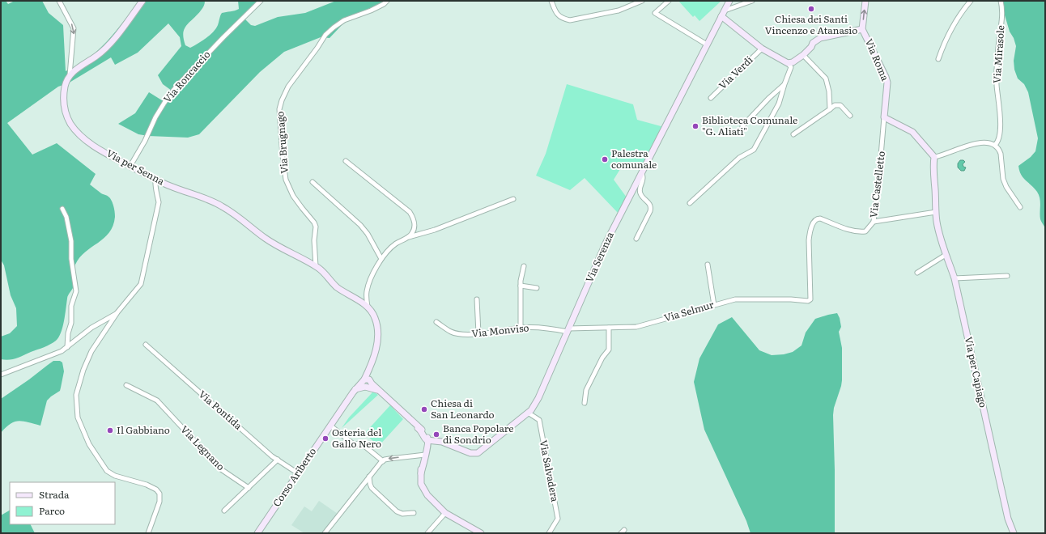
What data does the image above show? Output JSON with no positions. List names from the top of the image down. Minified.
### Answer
{"streets":{"street":["Via Mirasole","Via Roma","Via Verdi","Via Roncaccio","Via Brugnago","Via per Senna","Via Castelletto","Via Serenza","Via Selmur","Via Monviso","Via per Capiago","Via Pontida","Via Legnano","Via Salvadera","Corso Ariberto"]},"crossings":[["Via Roma","Via Castelletto"],["Via Roncaccio","Via per Senna"],["Via Brugnago","Via per Senna"],["Via Castelletto","Via Selmur"],["Via Serenza","Via Selmur"],["Via Serenza","Via Monviso"],["Via Serenza","Via Salvadera"],["Via Selmur","Via Monviso"],["Via Pontida","Corso Ariberto"]],"places":["Chiesa dei Santi Vincenzo e Atanasio","Biblioteca Comunale \"G. Aliati\"","Palestra comunale","Chiesa di San Leonardo","Il Gabbiano","Banca Popolare di Sondrio","Osteria del Gallo Nero"],"legend":["Strada","Parco"]}
